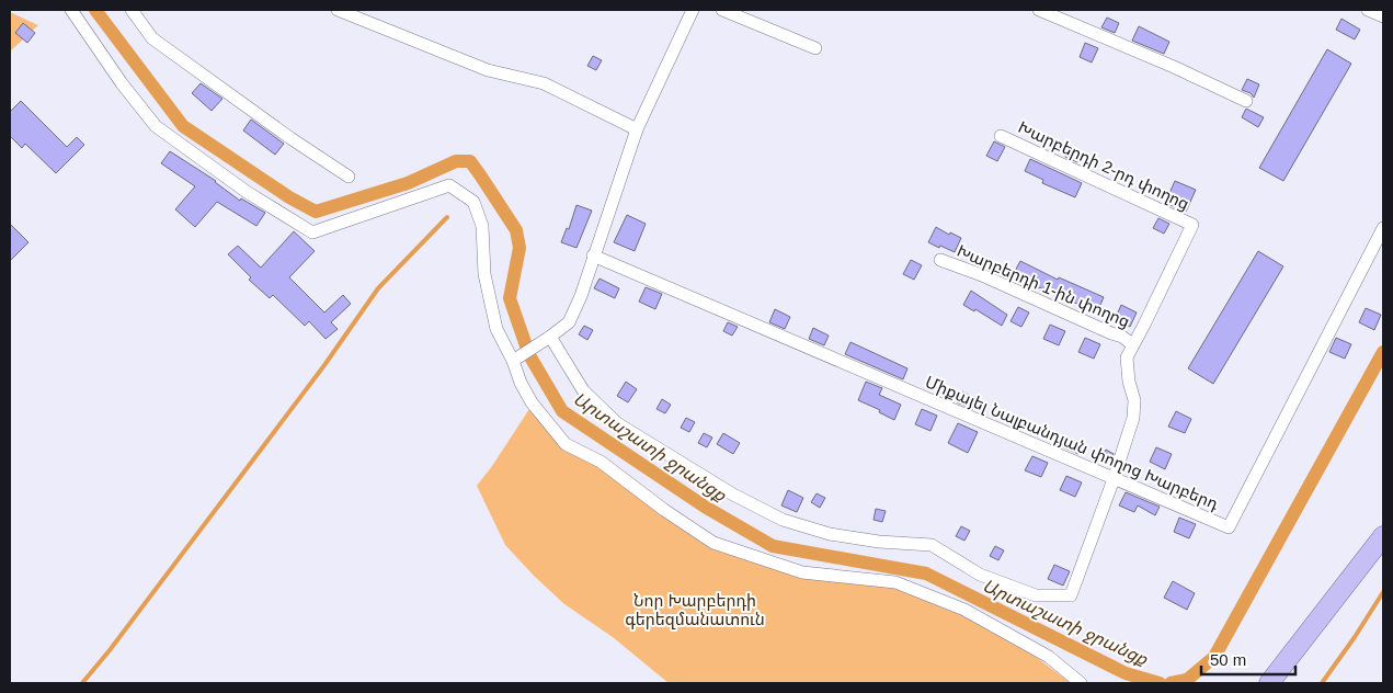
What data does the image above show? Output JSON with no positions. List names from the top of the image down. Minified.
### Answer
{"streets":{"street":["Խարբերդի 2-րդ փողոց","Խարբերդի 1-ին փողոց","Միքայել Նալբանդյան փողոց Խարբերդ"]},"crossings":[["Խարբերդի 2-րդ փողոց","Խարբերդի 1-ին փողոց"]],"water":["Արտաշատի ջրանցք"],"parks":["Նոր Խարբերդի գերեզմանատուն"],"scale_bar":"50 m"}
